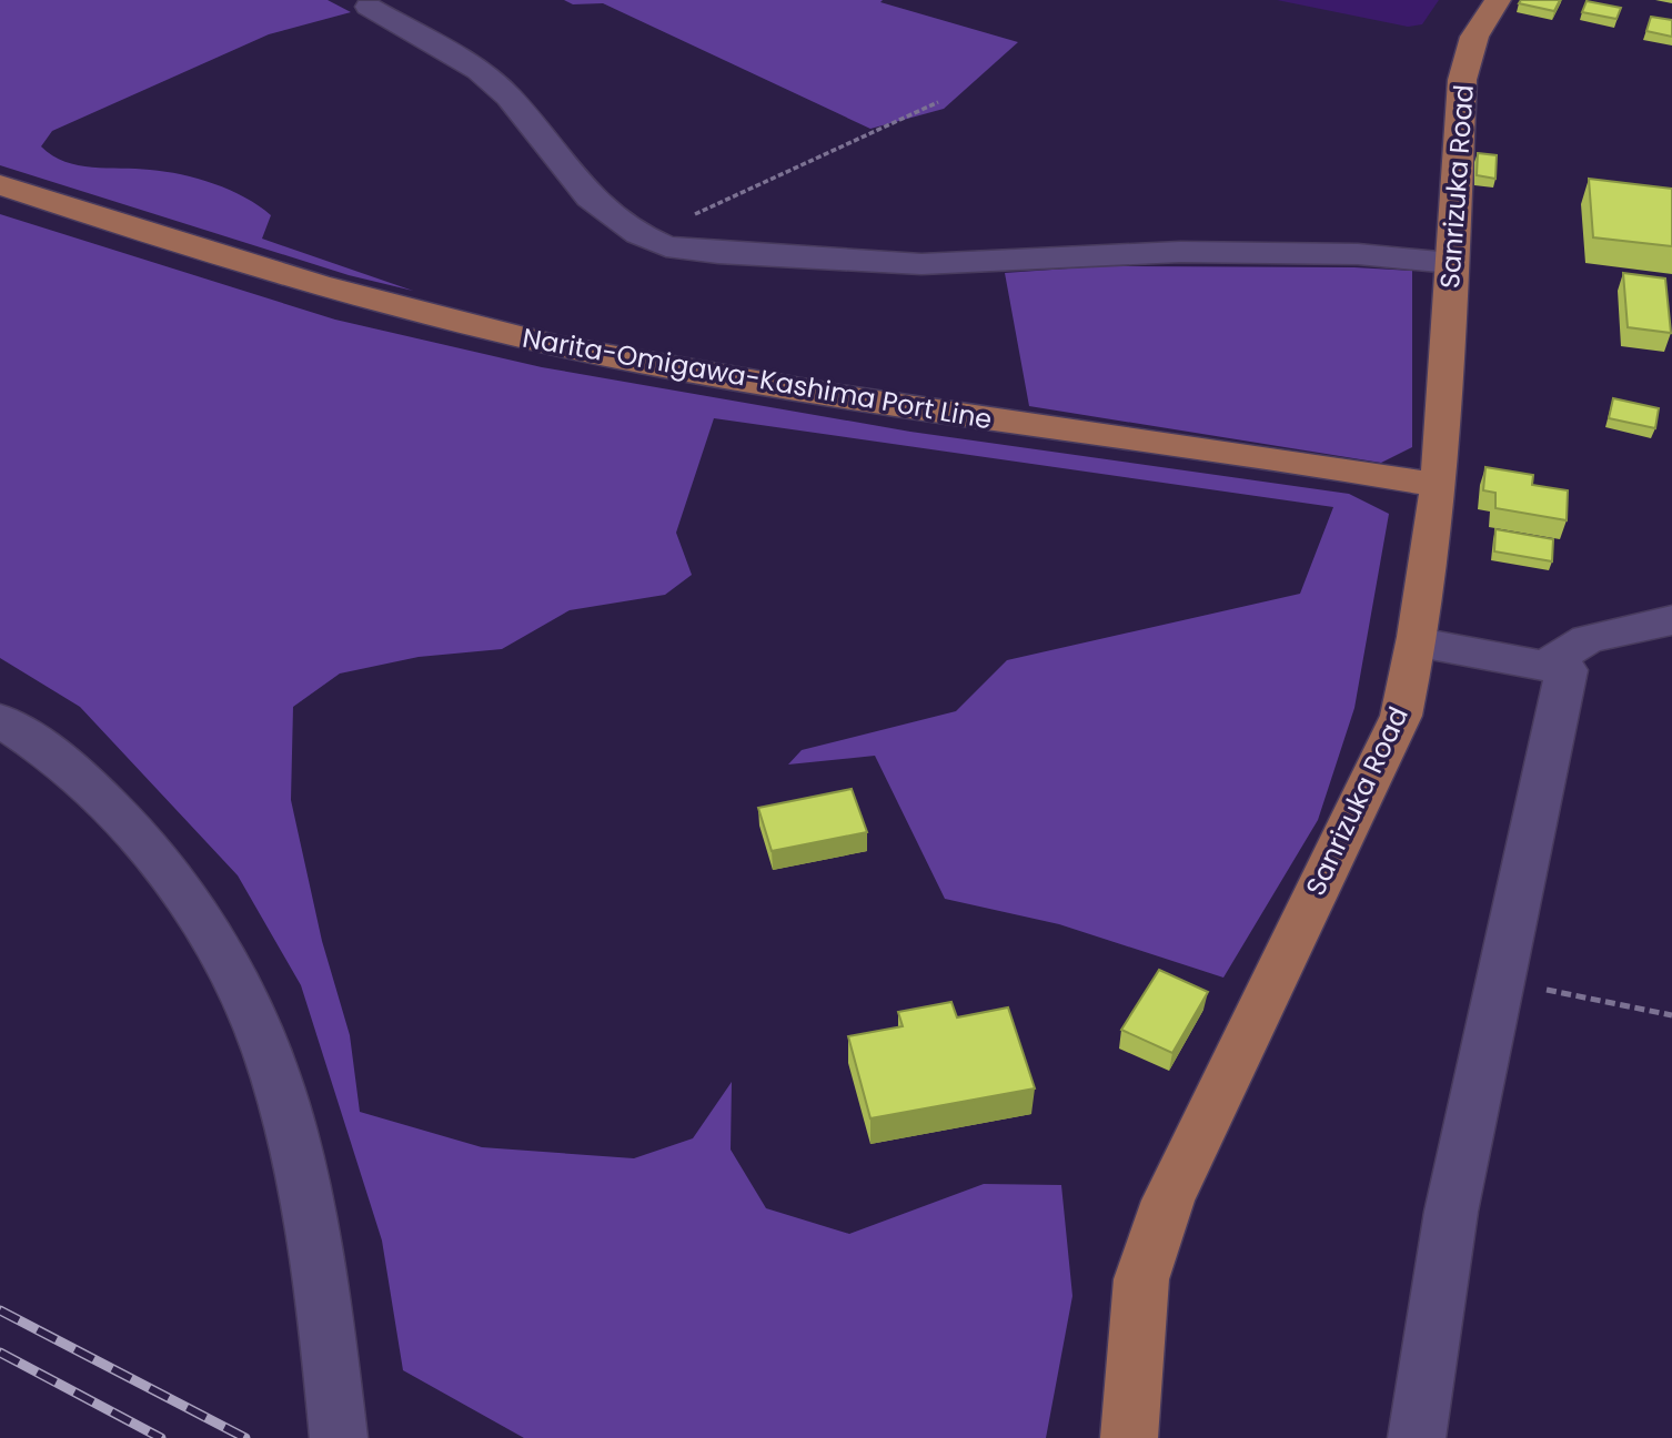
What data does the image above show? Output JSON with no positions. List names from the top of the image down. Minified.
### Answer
{"streets":{"main road":["Sanrizuka Road","Narita-Omigawa-Kashima Port Line"]},"crossings":[["Sanrizuka Road","Narita-Omigawa-Kashima Port Line"]]}
